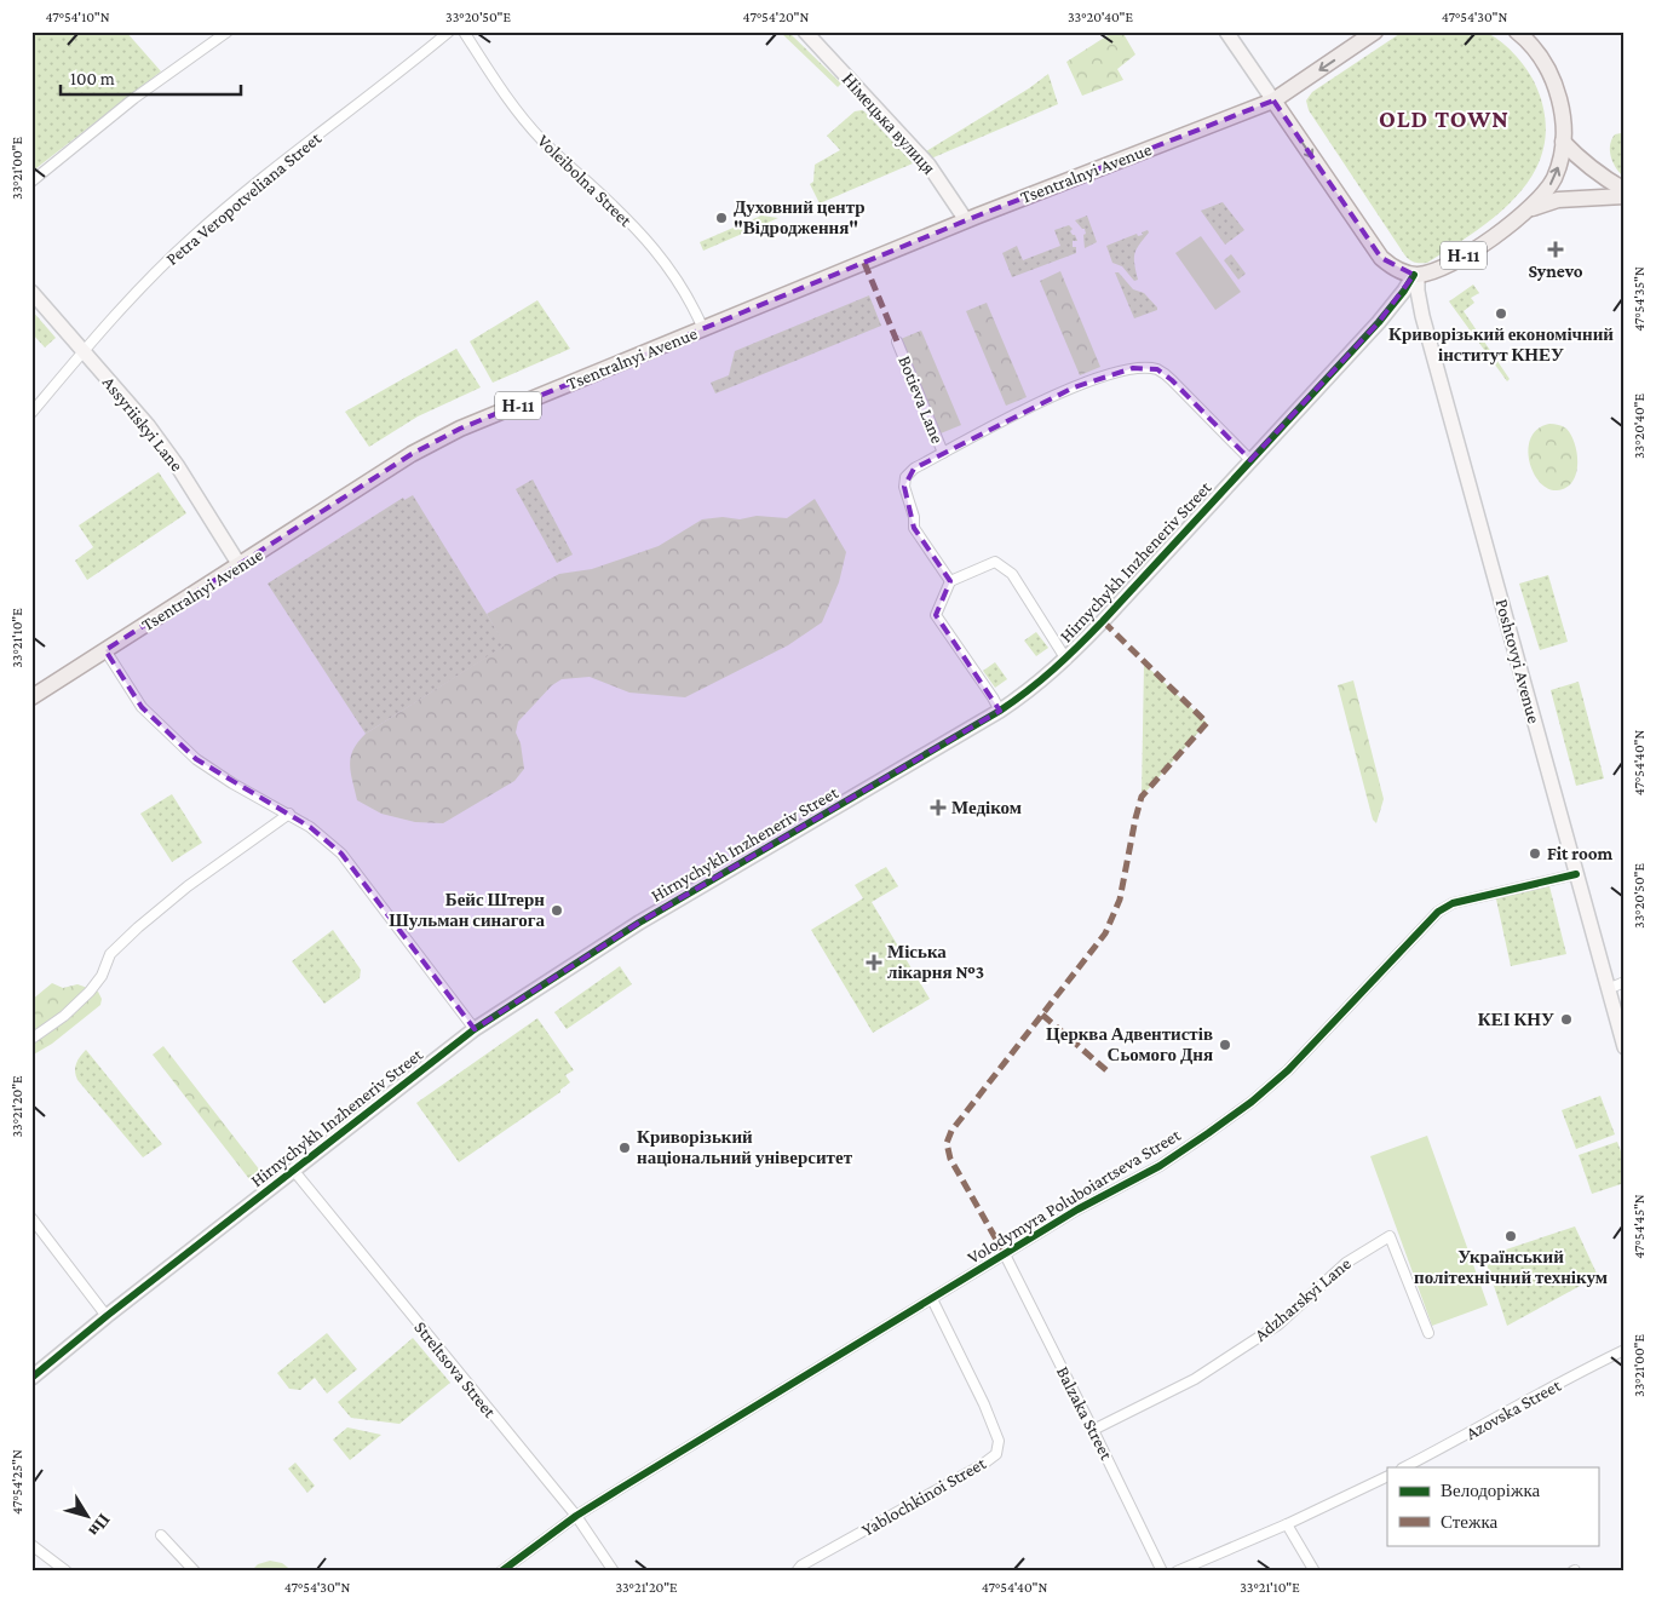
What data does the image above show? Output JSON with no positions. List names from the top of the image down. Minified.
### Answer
{"streets":{"main road":["Tsentralnyi Avenue","Н-11"],"street":["Німецька вулиця","Voleibolna Street","Petra Veropotveliana Street","Botieva Lane","Assyriiskyi Lane","Hirnychykh Inzheneriv Street","Poshtovyi Avenue","Volodymyra Poluboiartseva Street","Adzharskyi Lane","Streltsova Street","Azovska Street","Balzaka Street","Yablochkinoi Street"]},"crossings":[["Німецька вулиця","Tsentralnyi Avenue"],["Tsentralnyi Avenue","Voleibolna Street"],["Tsentralnyi Avenue","Н-11"],["Tsentralnyi Avenue","Assyriiskyi Lane"],["Petra Veropotveliana Street","Assyriiskyi Lane"],["Н-11","Hirnychykh Inzheneriv Street"],["Н-11","Poshtovyi Avenue"],["Hirnychykh Inzheneriv Street","Poshtovyi Avenue"],["Hirnychykh Inzheneriv Street","Streltsova Street"],["Poshtovyi Avenue","Volodymyra Poluboiartseva Street"],["Volodymyra Poluboiartseva Street","Streltsova Street"],["Volodymyra Poluboiartseva Street","Balzaka Street"],["Volodymyra Poluboiartseva Street","Yablochkinoi Street"],["Adzharskyi Lane","Balzaka Street"]],"districts":["OLD TOWN"],"places":{"other":["Духовний центр \"Відродження\"","Криворізький економічний інститут КНЕУ","Fit room","Бейс Штерн Шульман синагога","КЕІ КНУ","Церква Адвентистів Сьомого Дня","Криворізький національний університет","Український політехнічний технікум"],"health":["Synevo","Медіком","Міська лікарня №3"]},"legend":["Велодоріжка","Стежка"],"scale_bar":"100 m","north":"bottom right","coordinates":["47°54'10\"N","33°20'50\"E","47°54'20\"N","33°20'40\"E","47°54'30\"N","33°21'00\"E","47°54'35\"N","33°21'10\"E","47°54'40\"N","33°21'20\"E","47°54'45\"N","47°54'25\"N"]}
